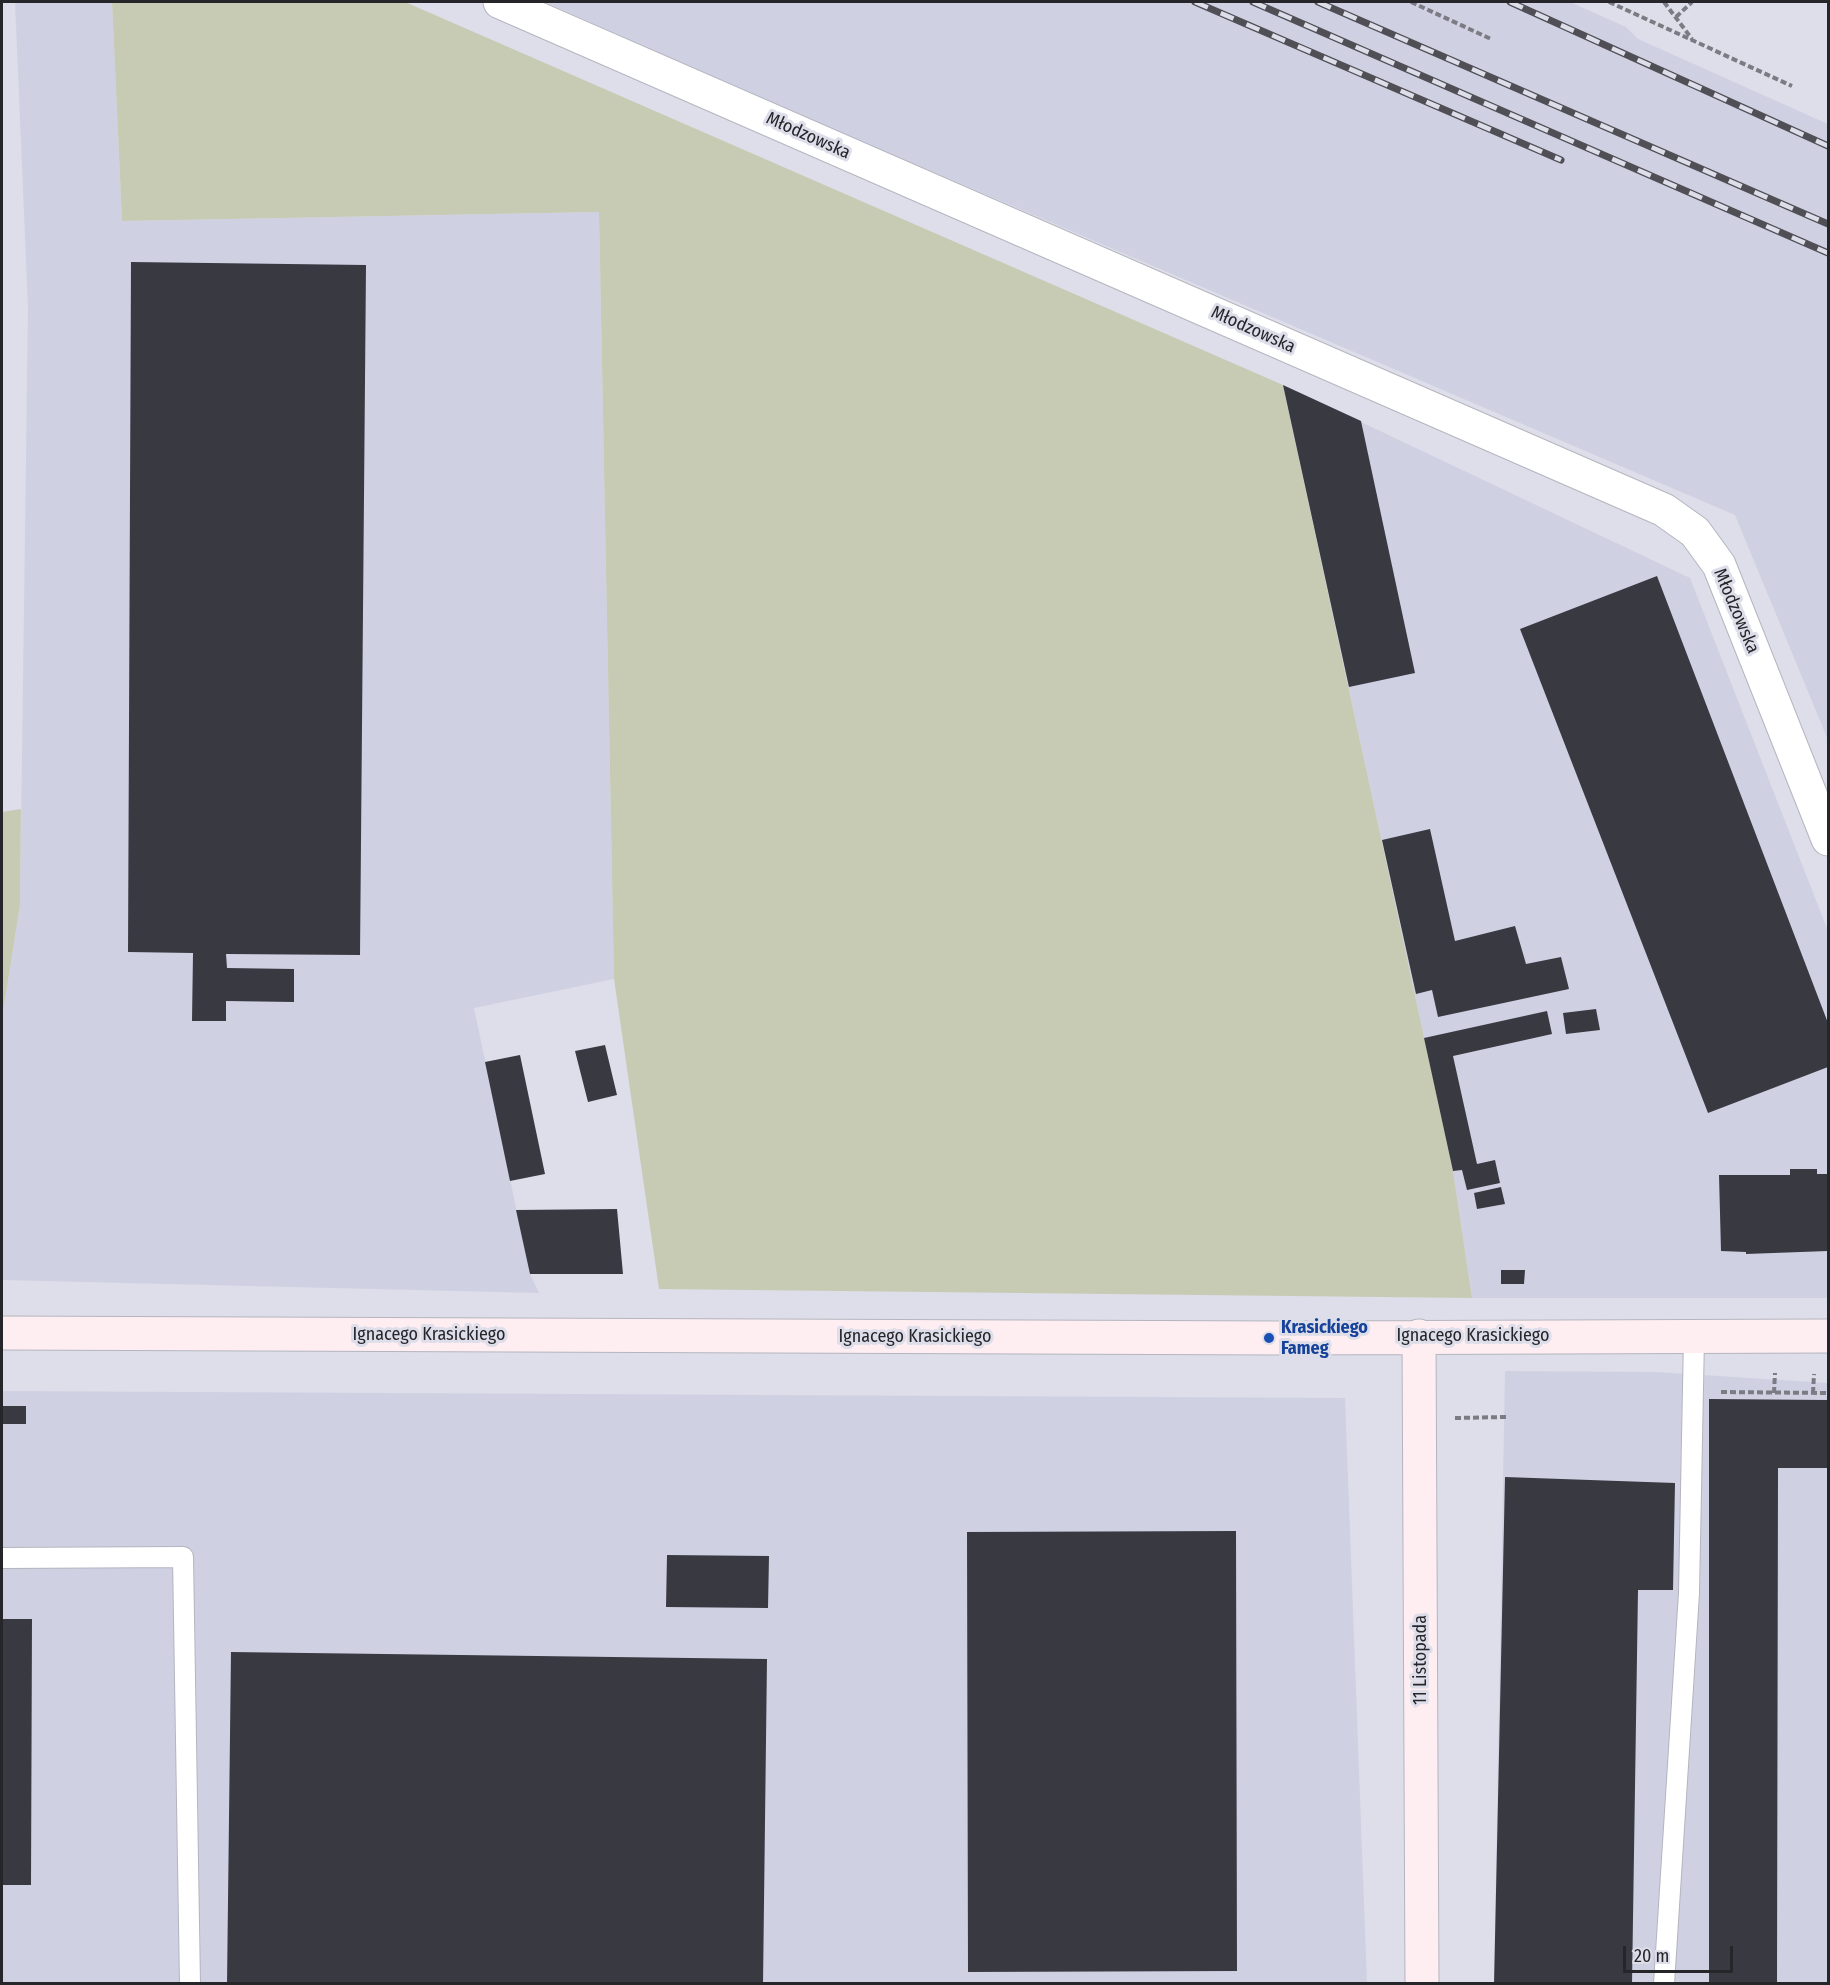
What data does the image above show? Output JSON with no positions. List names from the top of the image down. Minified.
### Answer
{"streets":{"street":["Młodzowska","Ignacego Krasickiego","11 Listopada"]},"crossings":[["Ignacego Krasickiego","11 Listopada"]],"places":["Krasickiego Fameg"],"scale_bar":"20 m"}
